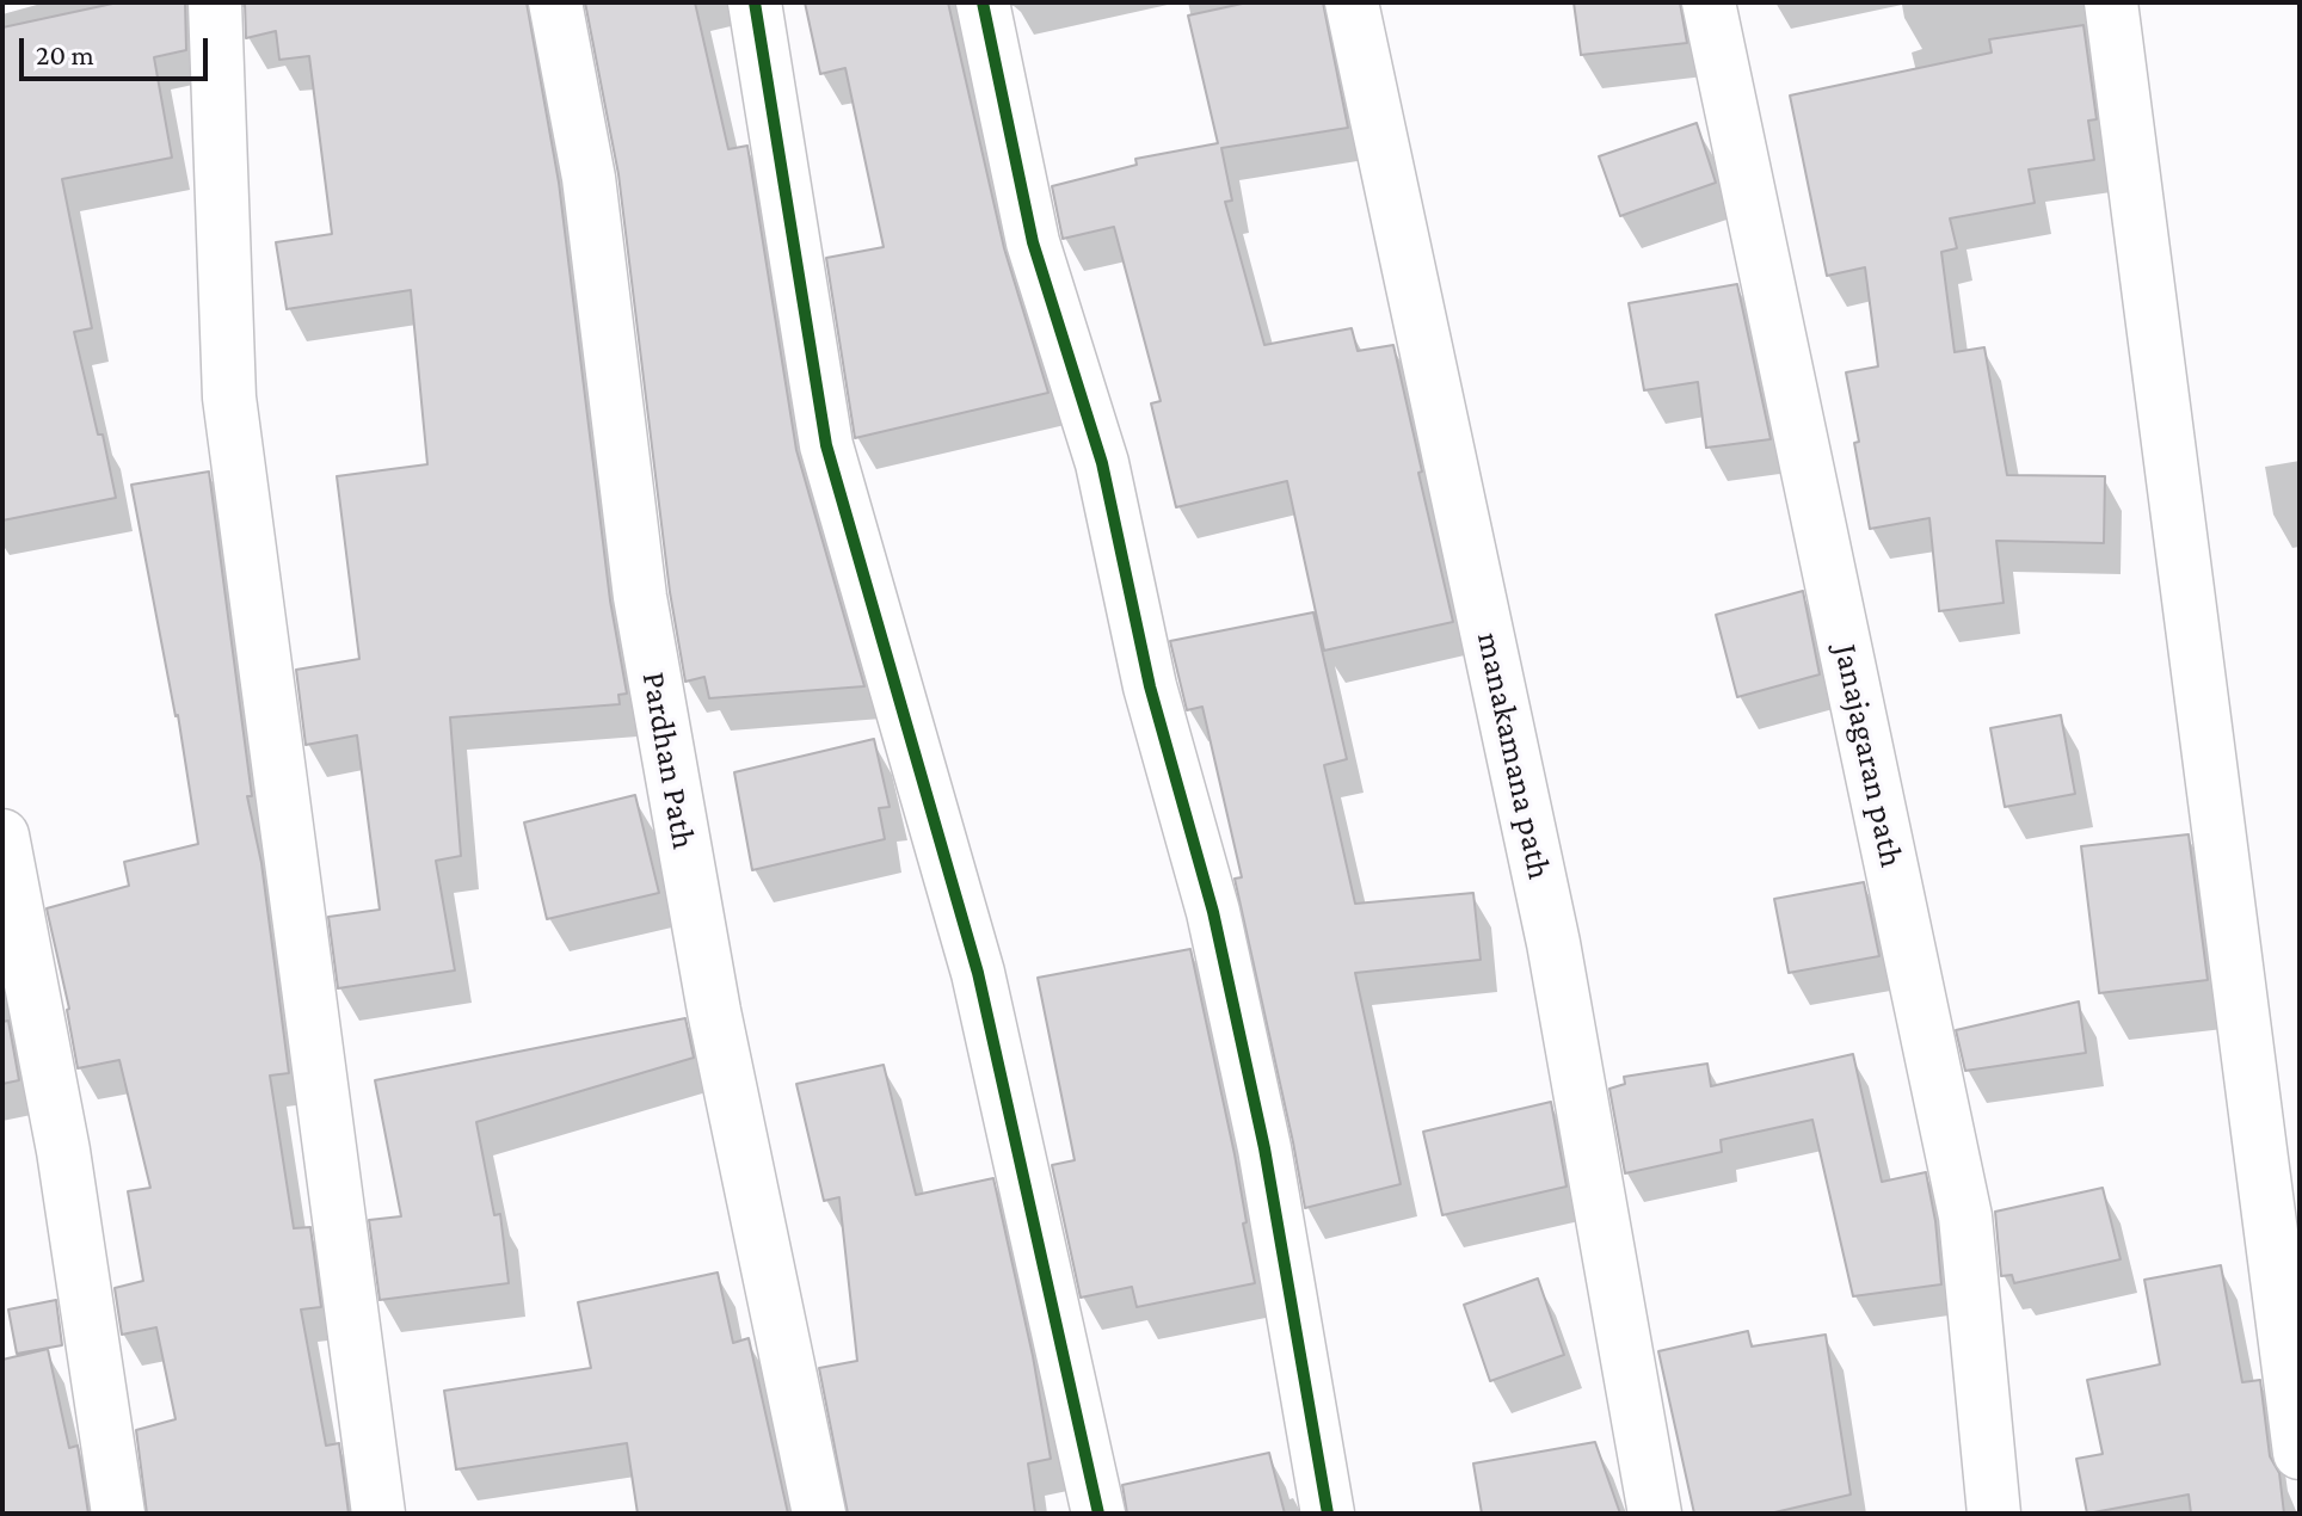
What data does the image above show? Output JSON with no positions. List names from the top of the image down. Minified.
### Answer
{"streets":{"street":["manakamana path","Janajagaran path","Pardhan Path"]},"scale_bar":"20 m"}
